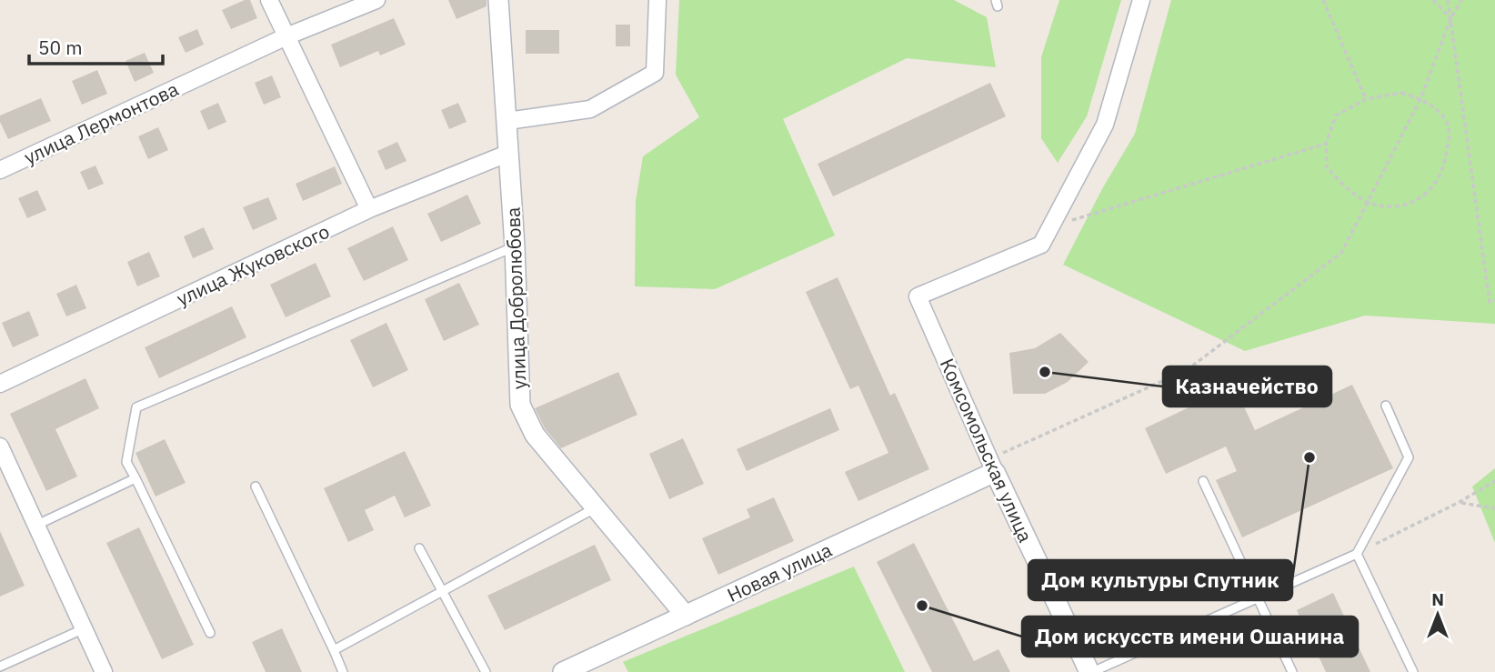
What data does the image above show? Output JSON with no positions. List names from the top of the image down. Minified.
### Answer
{"streets":{"street":["улица Лермонтова","улица Жуковского","улица Добролюбова","Комсомольская улица","Новая улица"]},"crossings":[["улица Жуковского","улица Добролюбова"],["улица Добролюбова","Новая улица"],["Комсомольская улица","Новая улица"]],"places":["Казначейство","Дом культуры Спутник","Дом искусств имени Ошанина"],"scale_bar":"50 m","north":"top"}
